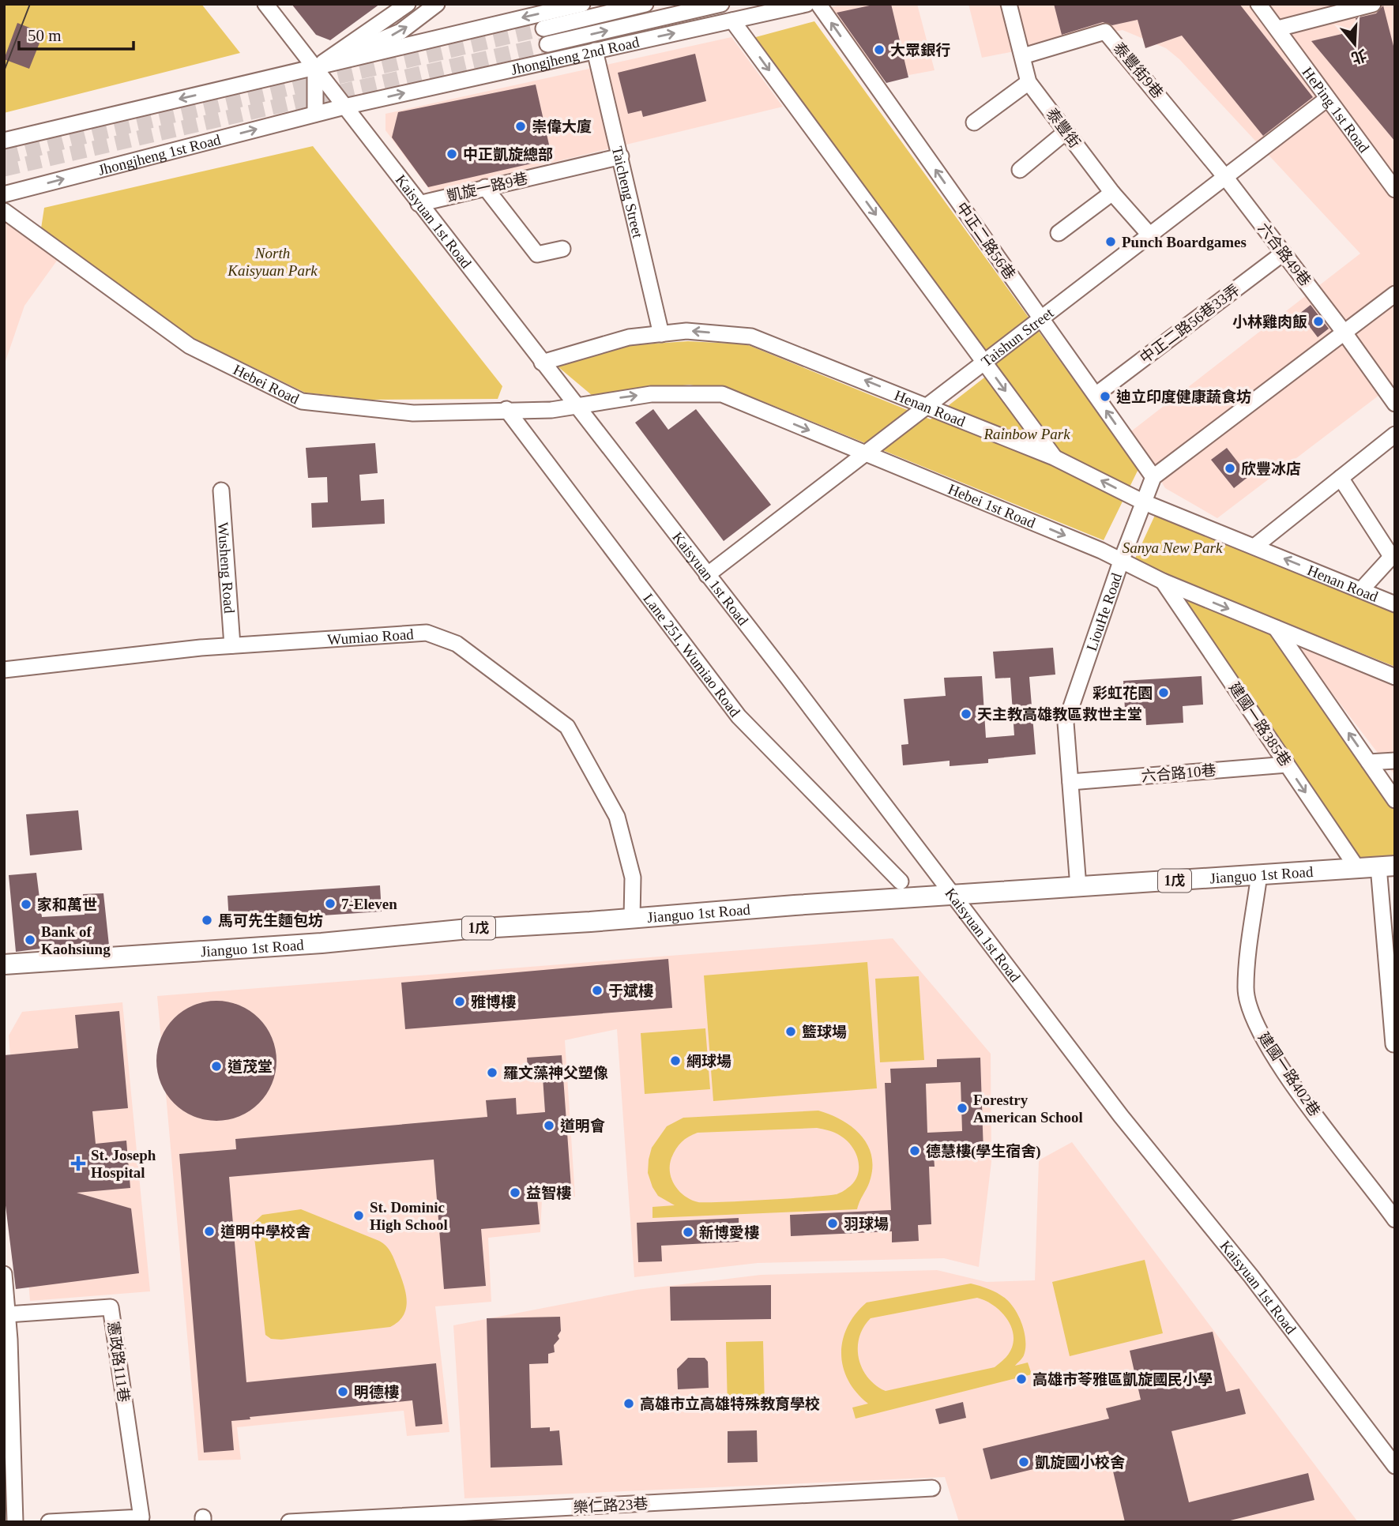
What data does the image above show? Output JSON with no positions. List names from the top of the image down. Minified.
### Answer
{"streets":{"main road":["Jianguo 1st Road","1戊"],"street":["Jhongjheng 2nd Road","泰豐街9巷","HePing 1st Road","泰豐街","Jhongjheng 1st Road","凱旋一路9巷","Taicheng Street","Kaisyuan 1st Road","中正二路56巷","六合路49巷","中正二路56巷33弄","Taishun Street","Hebei Road","Henan Road","Hebei 1st Road","Wusheng Road","LiouHe Road","Wumiao Road","Lane 251, Wumiao Road","建國一路385巷","六合路10巷","建國一路402巷","憲政路111巷","樂仁路23巷"]},"crossings":[["Jhongjheng 2nd Road","Jhongjheng 1st Road"],["Jhongjheng 2nd Road","Taicheng Street"],["Jhongjheng 2nd Road","Kaisyuan 1st Road"],["泰豐街9巷","泰豐街"],["泰豐街9巷","六合路49巷"],["泰豐街9巷","Taishun Street"],["HePing 1st Road","Taishun Street"],["泰豐街","Taishun Street"],["凱旋一路9巷","Taicheng Street"],["凱旋一路9巷","Kaisyuan 1st Road"],["Taicheng Street","Henan Road"],["Kaisyuan 1st Road","Taishun Street"],["Kaisyuan 1st Road","Hebei Road"],["Kaisyuan 1st Road","Henan Road"],["Kaisyuan 1st Road","Hebei 1st Road"],["Kaisyuan 1st Road","Jianguo 1st Road"],["中正二路56巷","中正二路56巷33弄"],["中正二路56巷","Taishun Street"],["中正二路56巷","LiouHe Road"],["六合路49巷","中正二路56巷33弄"],["六合路49巷","Taishun Street"],["六合路49巷","LiouHe Road"],["Taishun Street","Henan Road"],["Taishun Street","Hebei 1st Road"],["Hebei Road","Hebei 1st Road"],["Hebei Road","Lane 251, Wumiao Road"],["Henan Road","LiouHe Road"],["Hebei 1st Road","LiouHe Road"],["Hebei 1st Road","建國一路385巷"],["Wusheng Road","Wumiao Road"],["LiouHe Road","六合路10巷"],["LiouHe Road","Jianguo 1st Road"],["Wumiao Road","Jianguo 1st Road"],["建國一路385巷","六合路10巷"],["建國一路385巷","Jianguo 1st Road"],["Jianguo 1st Road","建國一路402巷"]],"one_way":["Henan Road","Hebei 1st Road"],"parks":["North Kaisyuan Park","Rainbow Park","Sanya New Park"],"places":{"other":["大眾銀行","崇偉大廈","中正凱旋總部","Punch Boardgames","小林雞肉飯","迪立印度健康蔬食坊","欣豐冰店","彩虹花園","天主教高雄教區救世主堂","7-Eleven","家和萬世","馬可先生麵包坊","Bank of Kaohsiung","于斌樓","雅博樓","籃球場","網球場","道茂堂","羅文藻神父塑像","Forestry American School","道明會","德慧樓(學生宿舍)","益智樓","St. Dominic High School","羽球場","道明中學校舍","新博愛樓","高雄市苓雅區凱旋國民小學","明德樓","高雄市立高雄特殊教育學校","凱旋國小校舍"],"health":["St. Joseph Hospital"]},"scale_bar":"50 m","north":"bottom"}
